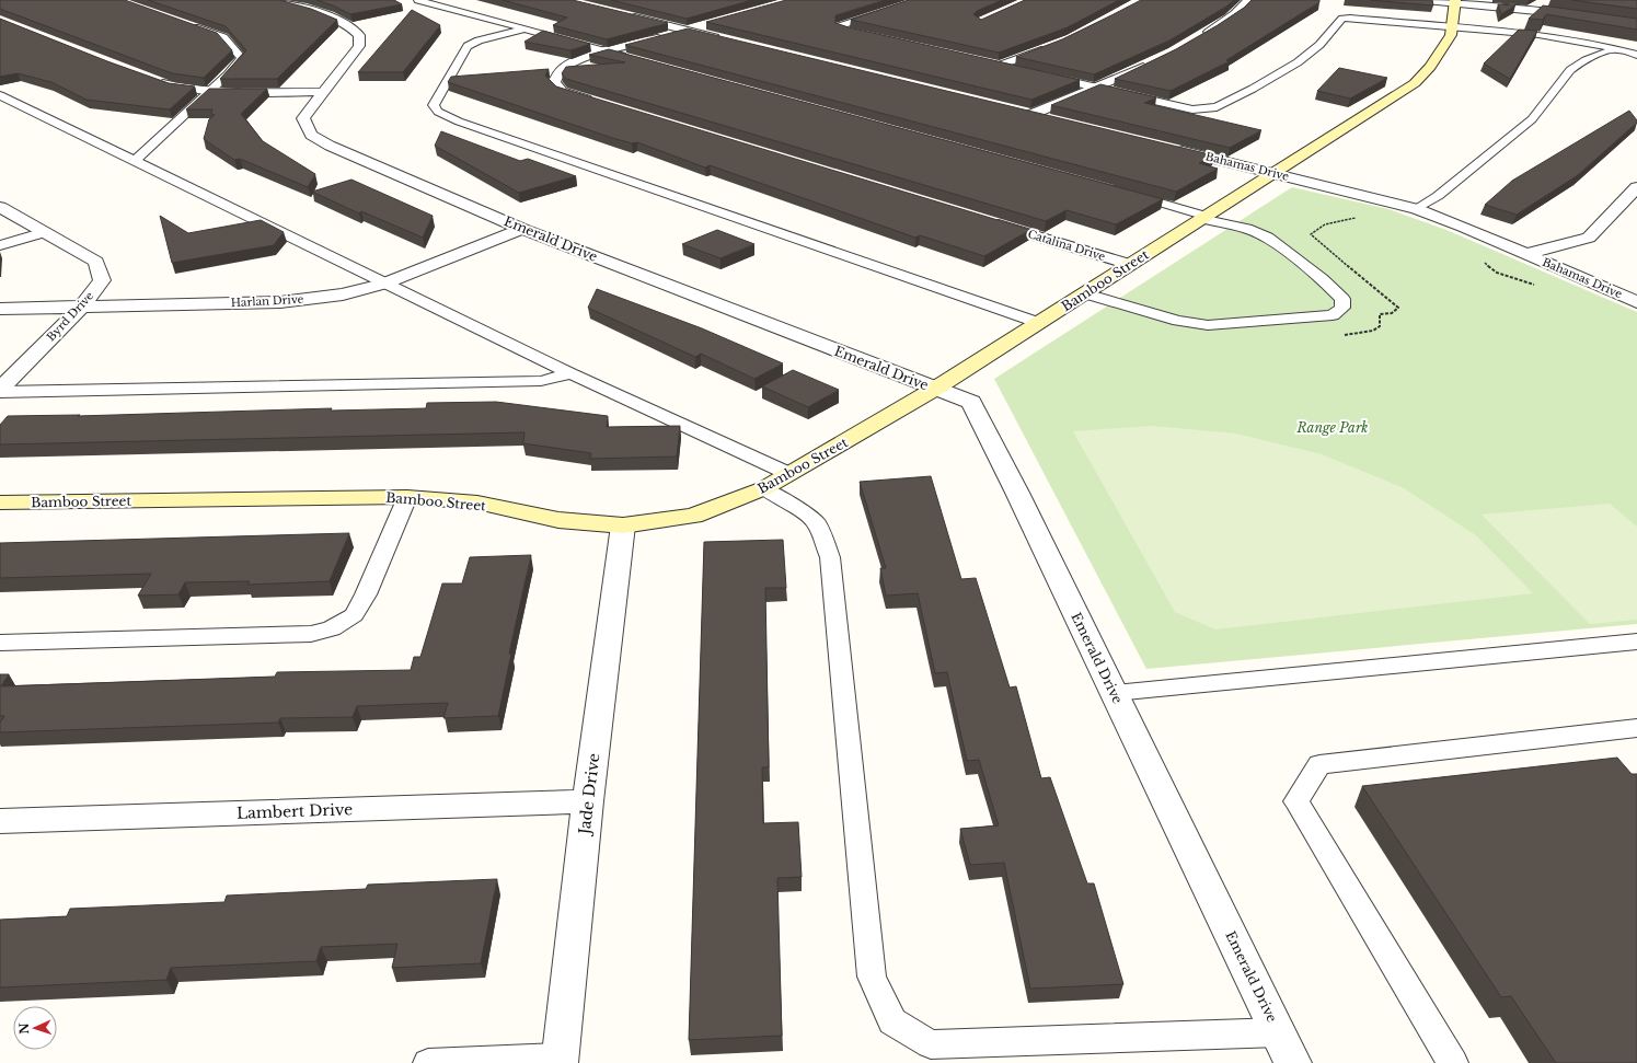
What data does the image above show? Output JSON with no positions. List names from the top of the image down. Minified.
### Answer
{"streets":{"street":["Bahamas Drive","Emerald Drive","Catalina Drive","Bamboo Street","Harlan Drive","Byrd Drive","Jade Drive","Lambert Drive"]},"crossings":[["Bahamas Drive","Bamboo Street"],["Emerald Drive","Bamboo Street"],["Emerald Drive","Harlan Drive"],["Catalina Drive","Bamboo Street"],["Bamboo Street","Jade Drive"],["Harlan Drive","Byrd Drive"],["Jade Drive","Lambert Drive"]],"parks":["Range Park"],"north":"left"}
